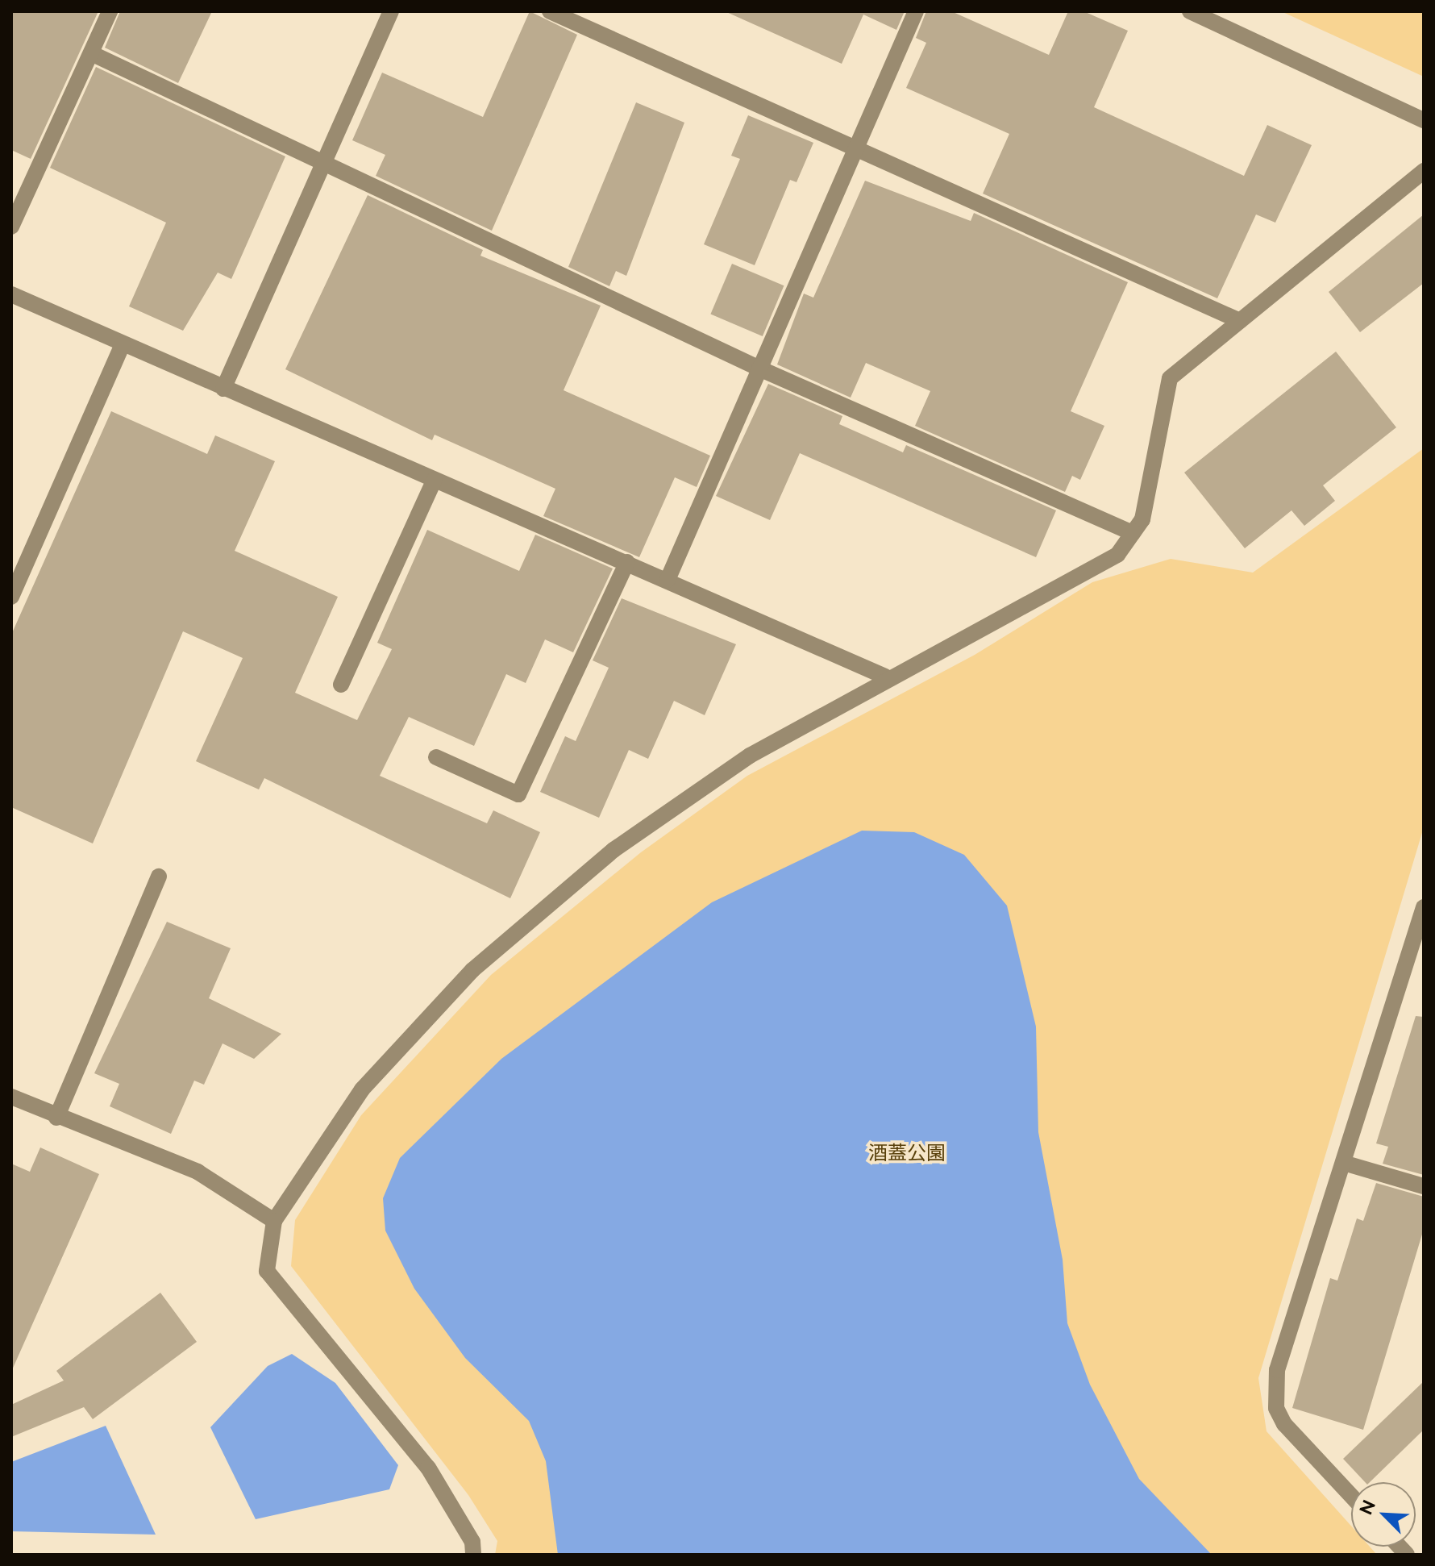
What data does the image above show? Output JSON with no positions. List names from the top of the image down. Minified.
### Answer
{"parks":["酒蓋公園"],"north":"top left"}
